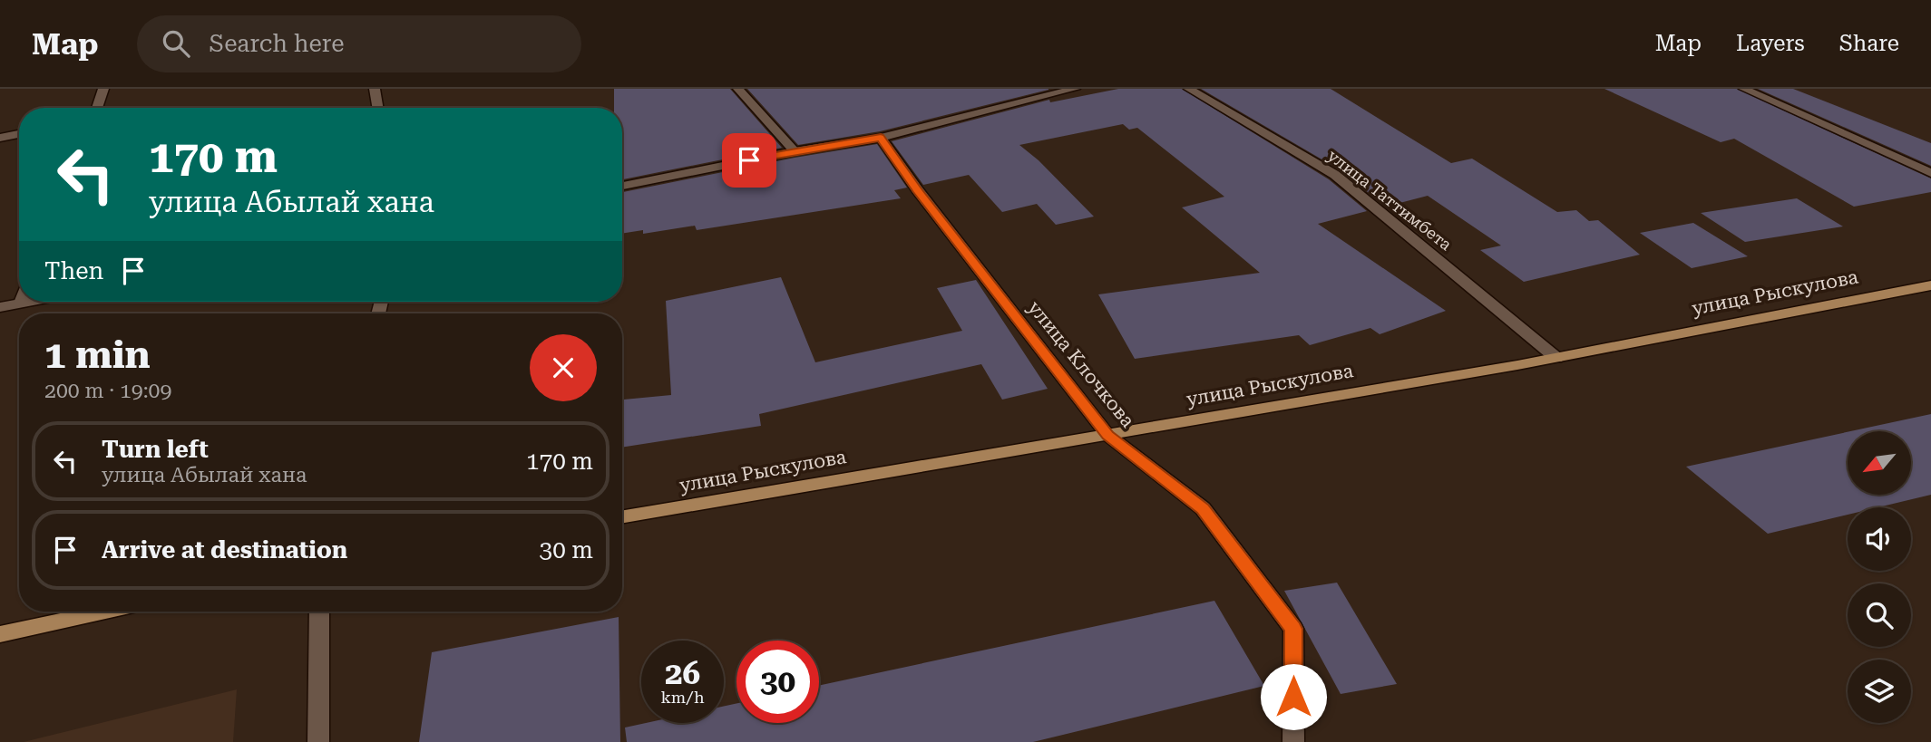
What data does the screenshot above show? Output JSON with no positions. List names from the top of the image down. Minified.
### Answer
{"streets":{"main road":["улица Рыскулова"],"street":["улица Таттимбета","улица Клочкова"]},"crossings":[["улица Таттимбета","улица Рыскулова"],["улица Рыскулова","улица Клочкова"]],"north":"bottom left","page":{"header":"Map","search":"Search here","nav":["Map","Layers","Share"],"turn":["170 m","улица Абылай хана"],"then":"Then","heading":["1 min","200 m · 19:09"],"list":[{"name":"Turn left","note":"улица Абылай хана","value":"170 m"},{"name":"Arrive at destination","value":"30 m"}],"speed":"26 km/h","limit":"30"}}
